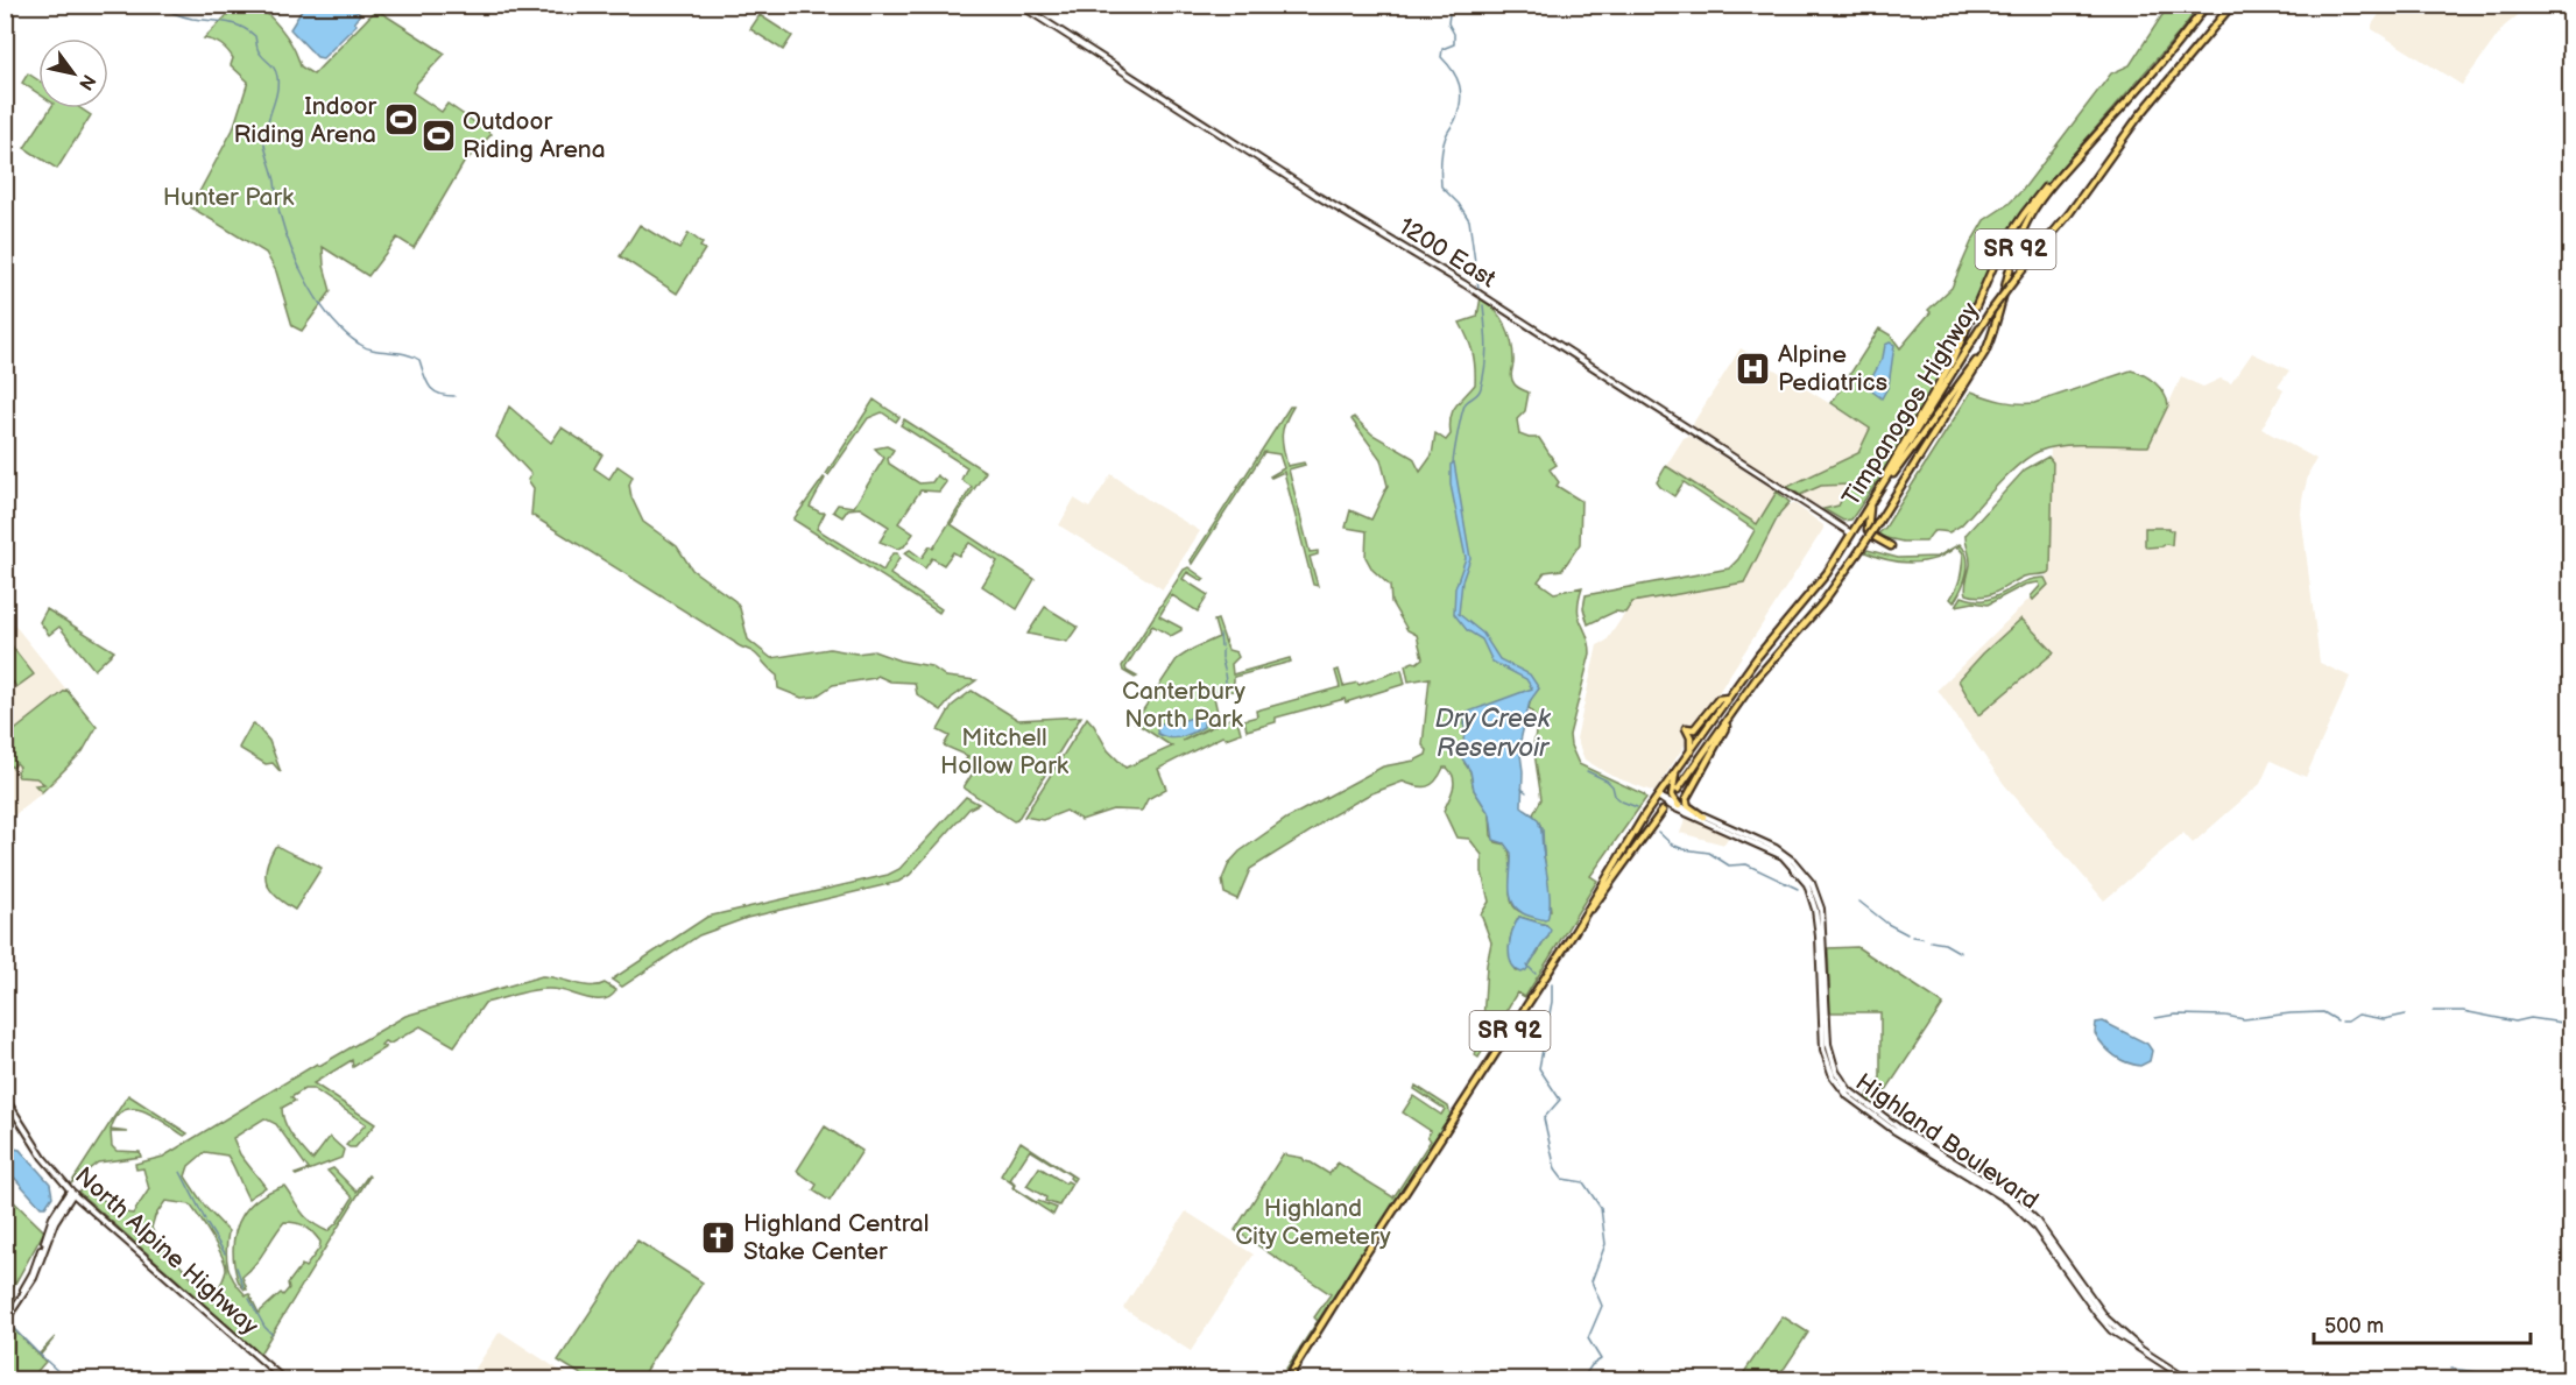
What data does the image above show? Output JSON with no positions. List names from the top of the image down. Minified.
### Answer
{"streets":{"main road":["SR 92","1200 East","Timpanogos Highway","Highland Boulevard","North Alpine Highway"]},"crossings":[["SR 92","Timpanogos Highway"],["SR 92","Highland Boulevard"],["1200 East","Timpanogos Highway"],["Timpanogos Highway","Highland Boulevard"]],"water":["Dry Creek Reservoir"],"parks":["Hunter Park","Canterbury North Park","Mitchell Hollow Park","Highland City Cemetery"],"places":{"sports":["Indoor Riding Arena","Outdoor Riding Arena"],"hospital":["Alpine Pediatrics"],"church":["Highland Central Stake Center"]},"scale_bar":"500 m","north":"bottom right"}
